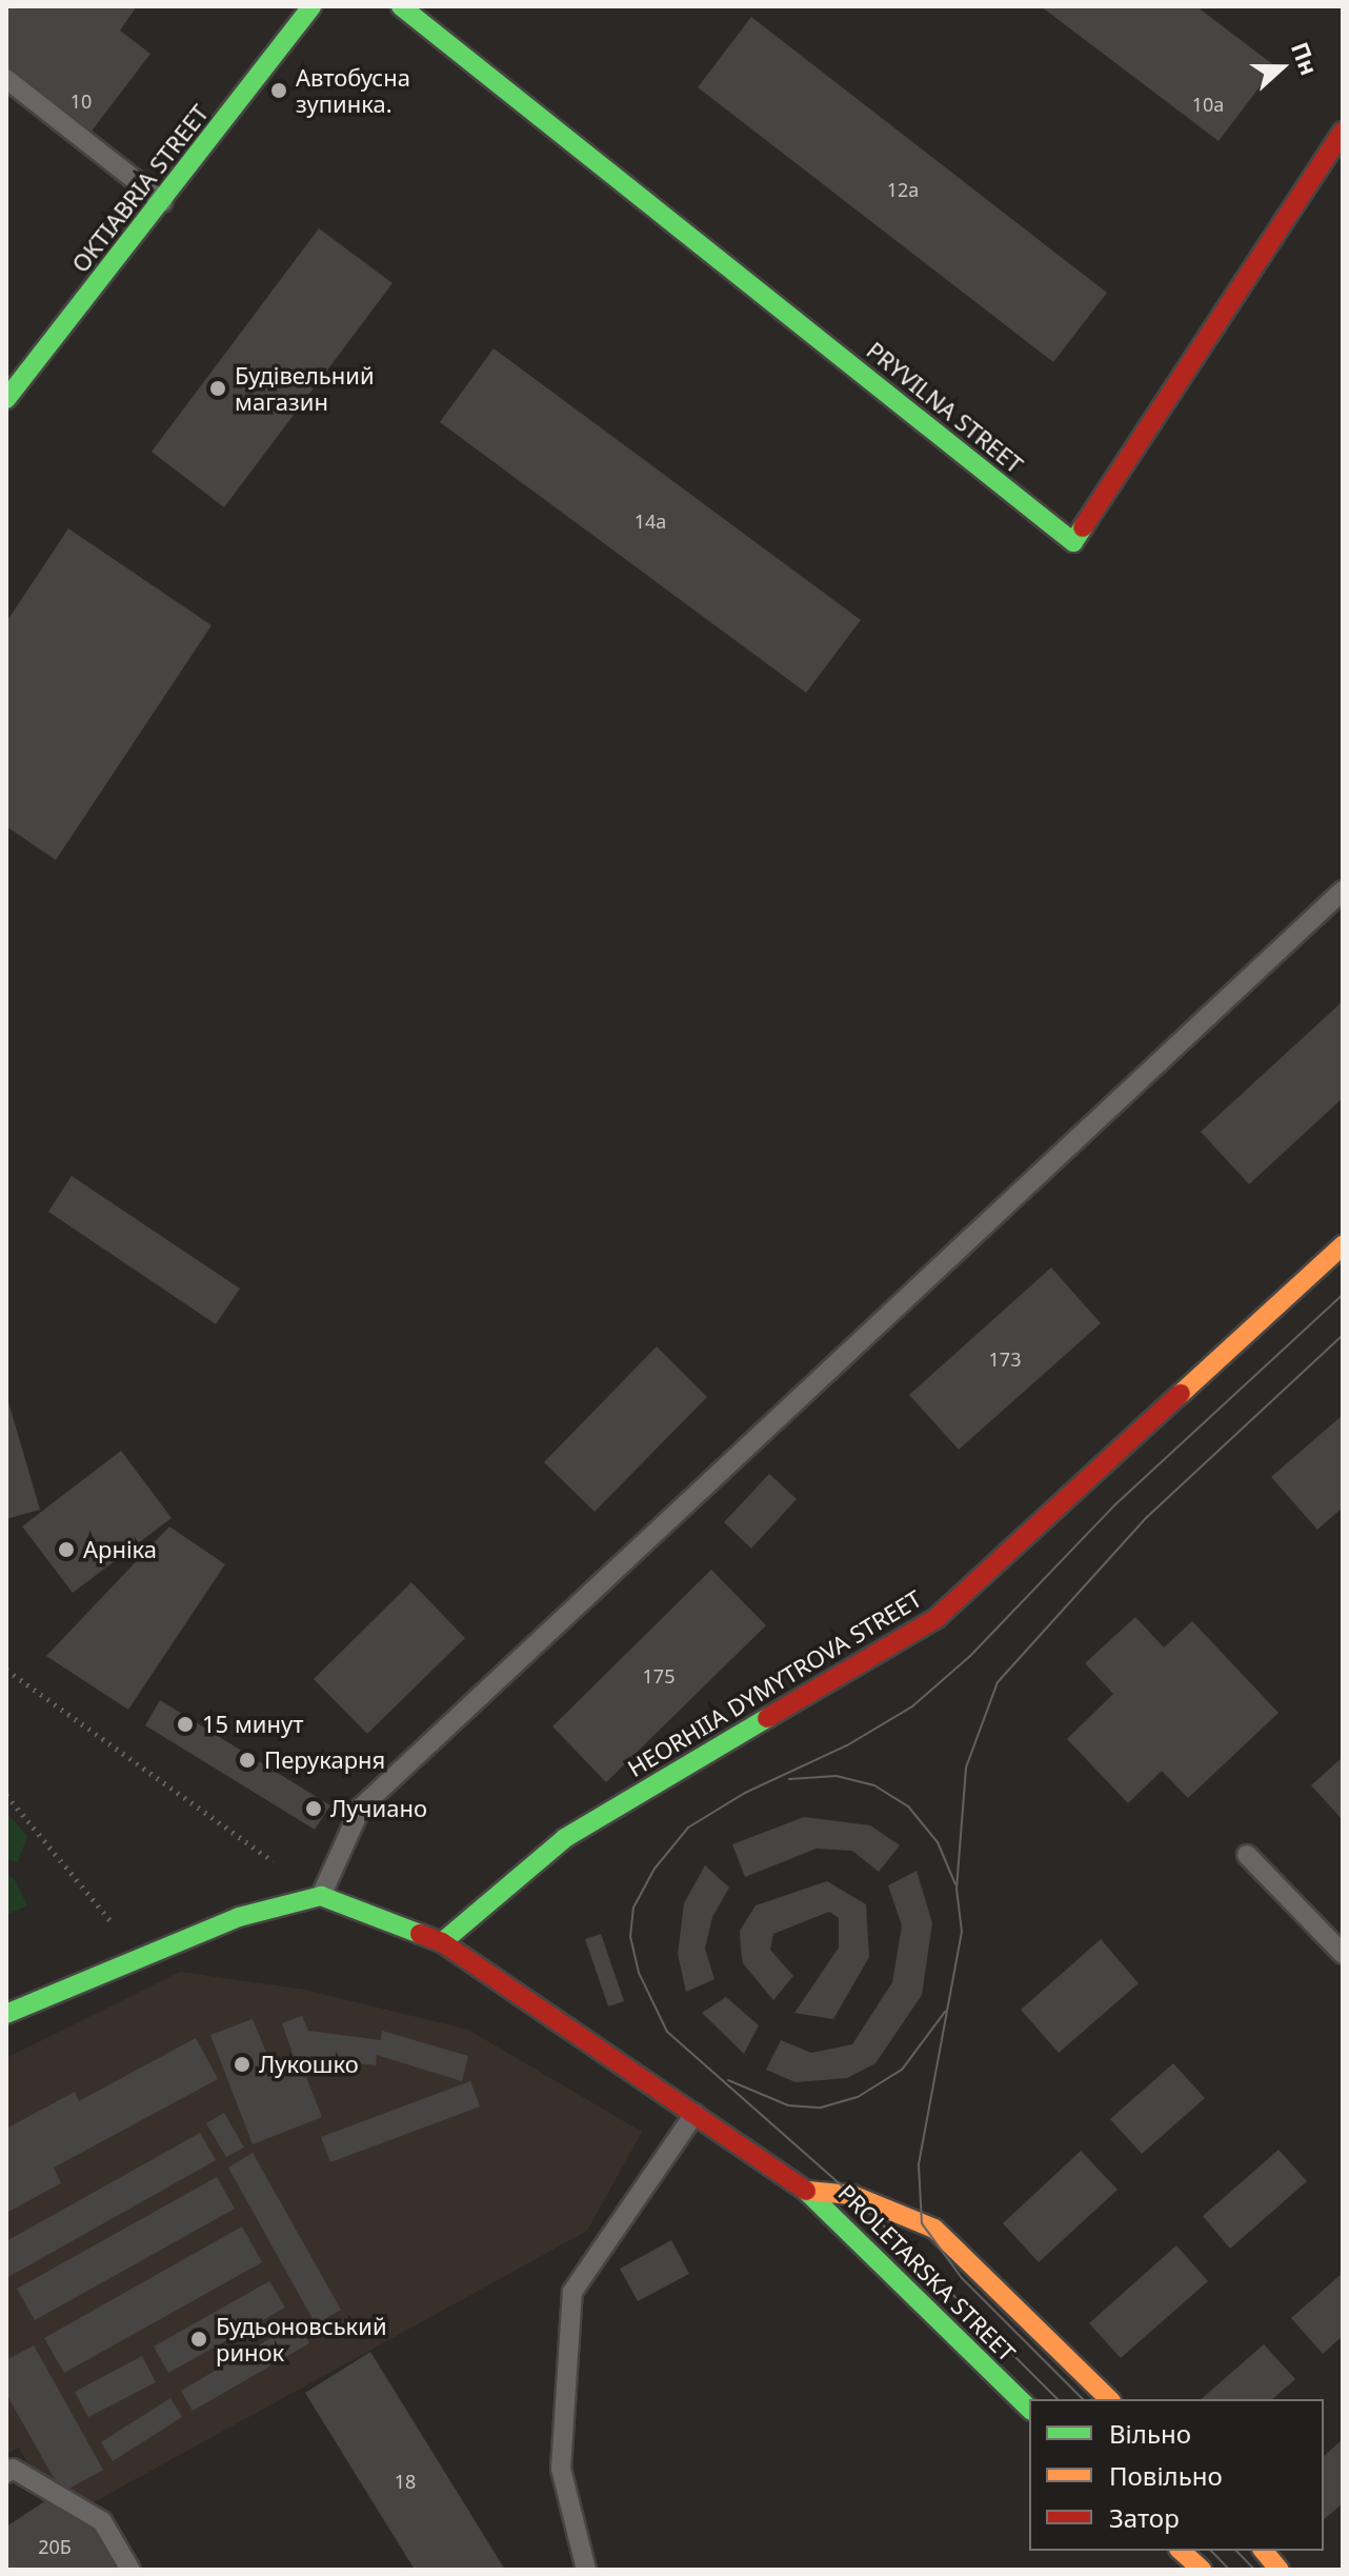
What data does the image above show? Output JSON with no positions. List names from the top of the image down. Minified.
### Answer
{"streets":{"street":["OKTIABRIA STREET","PRYVILNA STREET","HEORHIIA DYMYTROVA STREET","PROLETARSKA STREET"]},"places":["Автобусна зупинка.","Будівельний магазин","Арніка","15 минут","Перукарня","Лучиано","Лукошко","Будьоновський ринок"],"house_numbers":["10","10а","12а","14а","173","175","18","20Б"],"legend":["Вільно","Повільно","Затор"],"north":"right"}
